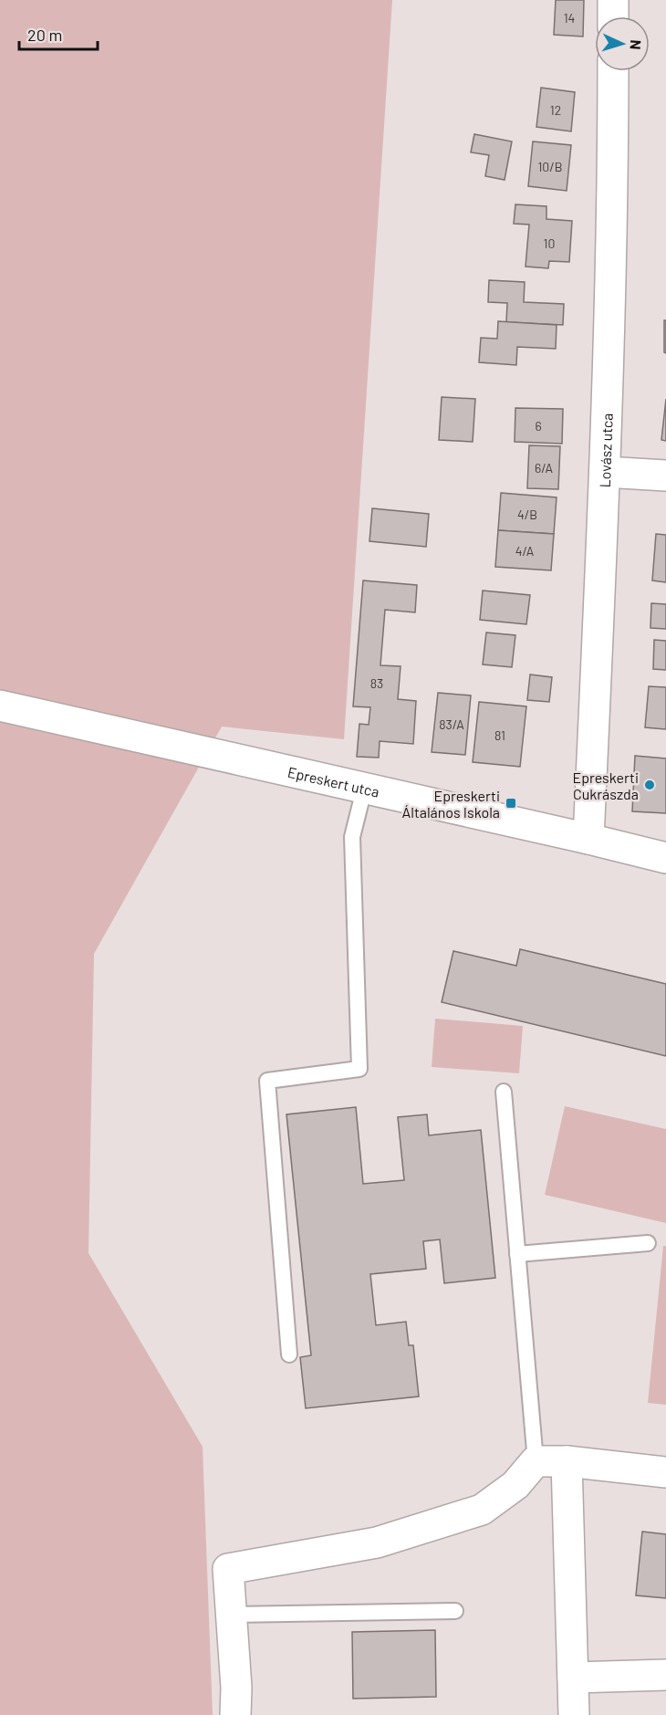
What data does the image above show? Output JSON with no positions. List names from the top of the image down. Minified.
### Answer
{"streets":{"street":["Lovász utca","Epreskert utca"]},"crossings":[["Lovász utca","Epreskert utca"]],"places":{"other":["Epreskerti Cukrászda"],"transit":["Epreskerti Általános Iskola"]},"house_numbers":["14","12","10/B","10","6","6/A","4/B","4/A","83","83/A","81"],"scale_bar":"20 m","north":"right"}
